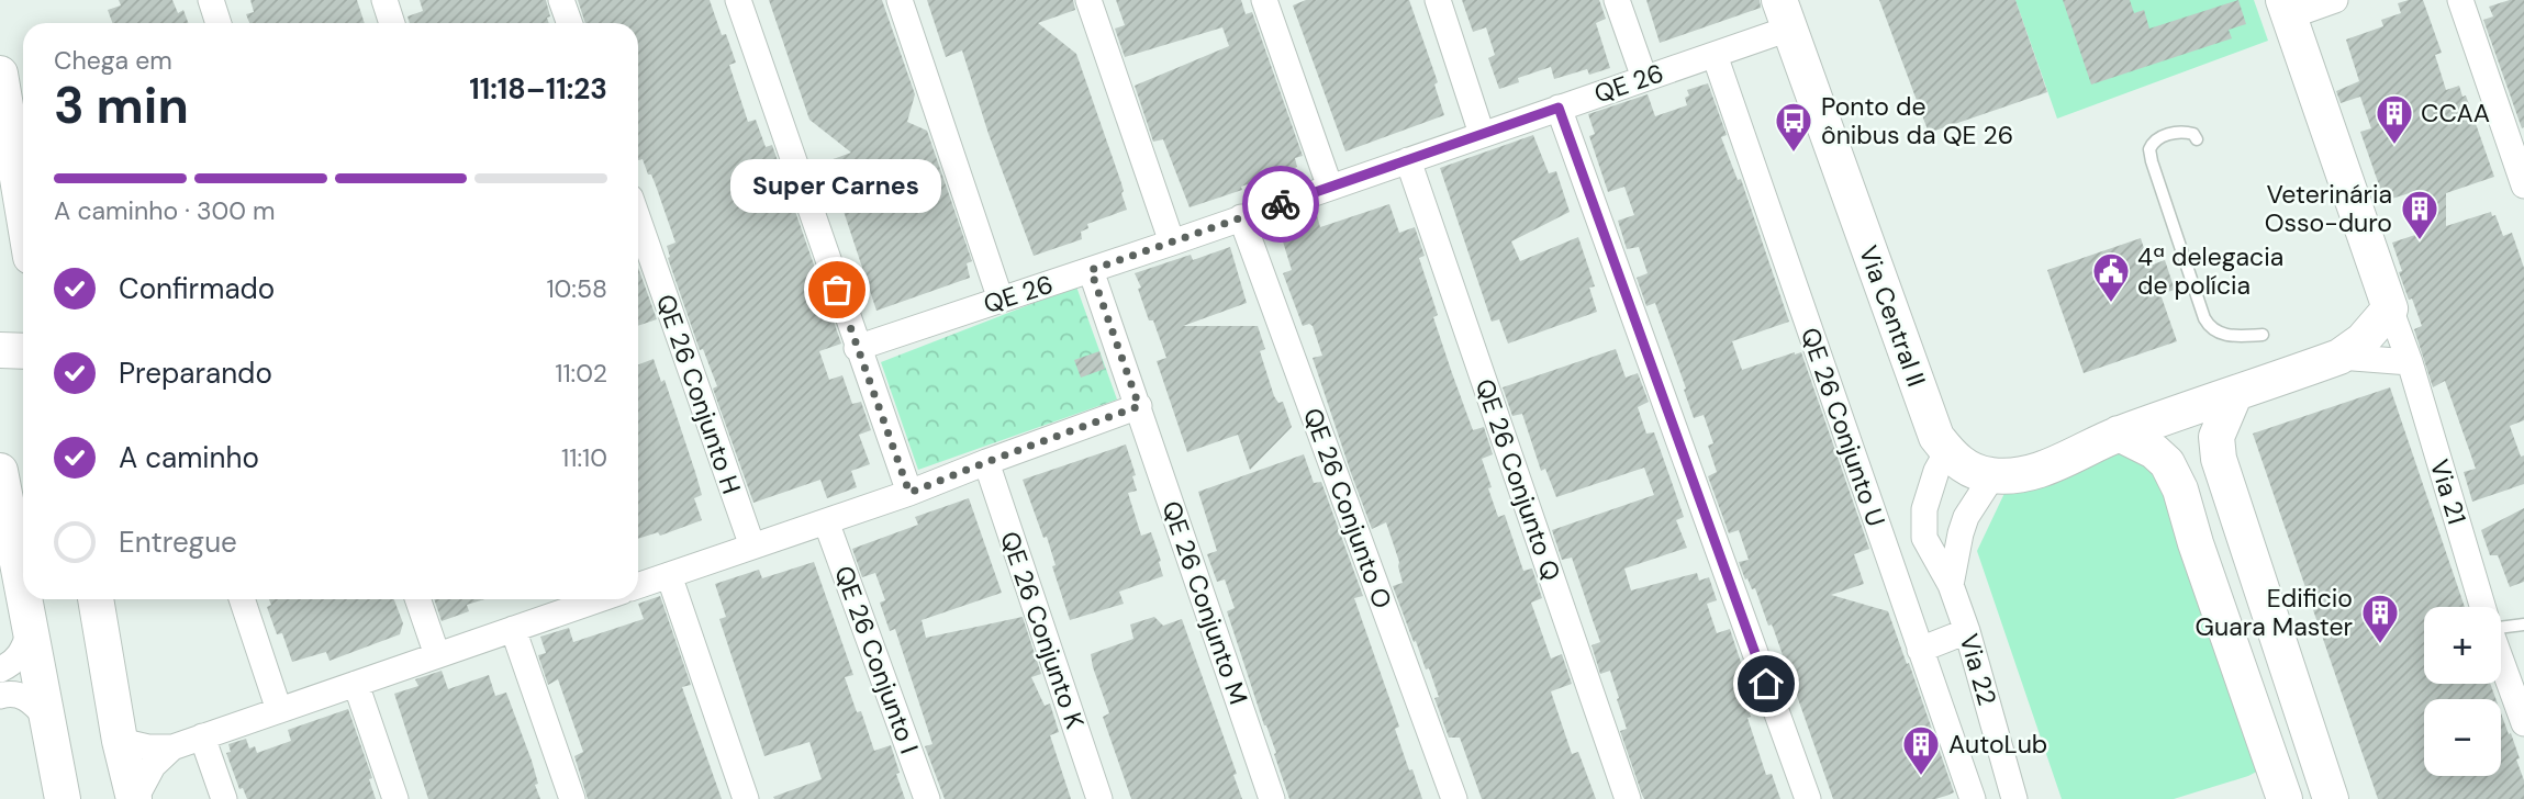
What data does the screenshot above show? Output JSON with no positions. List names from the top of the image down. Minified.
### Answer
{"streets":{"street":["QE 26","Via Central II","QE 26 Conjunto H","QE 26 Conjunto U","QE 26 Conjunto Q","Via 21","QE 26 Conjunto O","QE 26 Conjunto M","QE 26 Conjunto K","QE 26 Conjunto I","Via 22"]},"crossings":[["QE 26","Via Central II"],["QE 26","QE 26 Conjunto U"],["QE 26","QE 26 Conjunto Q"],["QE 26","QE 26 Conjunto O"],["QE 26","QE 26 Conjunto M"],["Via Central II","Via 22"]],"places":{"building":["CCAA","Veterinária Osso-duro","Edificio Guara Master","AutoLub"],"bus stop":["Ponto de ônibus da QE 26"],"other":["Super Carnes"],"public building":["4ª delegacia de polícia"]},"page":{"heading":["3 min","Chega em","11:18–11:23"],"bar":"A caminho · 300 m","bubble":"Super Carnes","list":[["Confirmado","10:58"],["Preparando","11:02"],["A caminho","11:10"],"Entregue"],"map_buttons":["+","−"]}}
